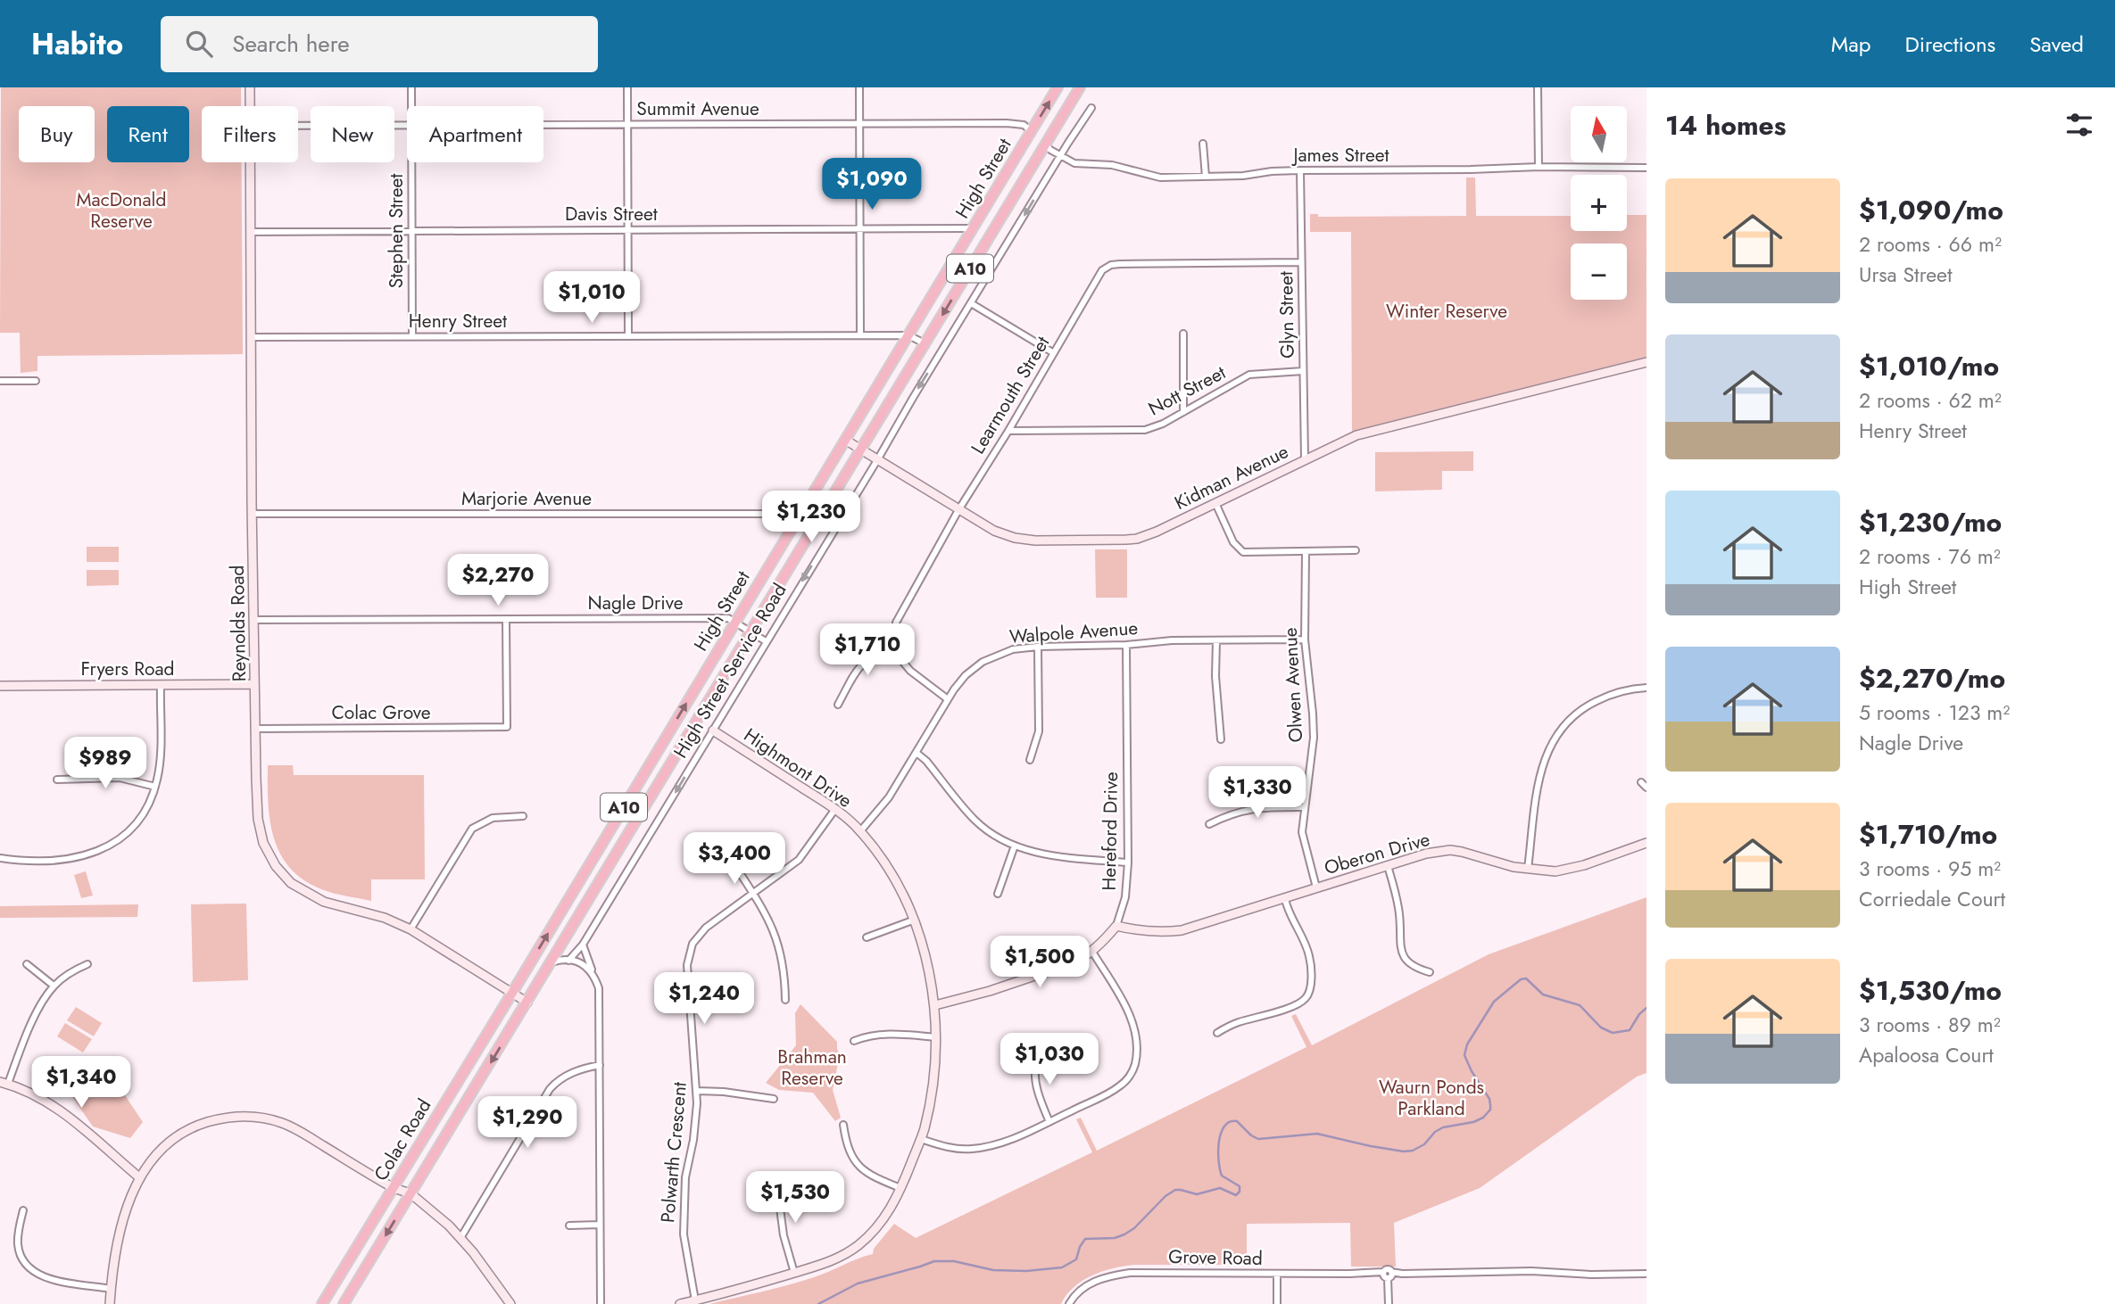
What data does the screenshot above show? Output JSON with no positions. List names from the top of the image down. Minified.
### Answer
{"streets":{"highway":["High Street","A10","Colac Road"],"street":["Summit Avenue","James Street","Davis Street","Stephen Street","Glyn Street","Henry Street","Nott Street","Learmouth Street","Kidman Avenue","Marjorie Avenue","Nagle Drive","Reynolds Road","Walpole Avenue","Fryers Road","High Street Service Road","Olwen Avenue","Colac Grove","Highmont Drive","Hereford Drive","Oberon Drive","Polwarth Crescent","Grove Road"]},"crossings":[["Summit Avenue","High Street"],["James Street","High Street"],["James Street","Glyn Street"],["James Street","High Street Service Road"],["High Street","Davis Street"],["High Street","Henry Street"],["High Street","Kidman Avenue"],["High Street","Marjorie Avenue"],["High Street","Nagle Drive"],["High Street","Reynolds Road"],["High Street","High Street Service Road"],["High Street","Colac Road"],["Davis Street","Stephen Street"],["Davis Street","Reynolds Road"],["Stephen Street","Henry Street"],["Glyn Street","Nott Street"],["Glyn Street","Learmouth Street"],["Glyn Street","Kidman Avenue"],["Henry Street","Reynolds Road"],["Nott Street","Learmouth Street"],["Learmouth Street","Kidman Avenue"],["Kidman Avenue","High Street Service Road"],["Marjorie Avenue","Reynolds Road"],["Nagle Drive","Reynolds Road"],["Nagle Drive","Colac Grove"],["Reynolds Road","Fryers Road"],["Reynolds Road","Colac Grove"],["Reynolds Road","Colac Road"],["Walpole Avenue","Olwen Avenue"],["Walpole Avenue","Highmont Drive"],["Walpole Avenue","Hereford Drive"],["High Street Service Road","Highmont Drive"],["Olwen Avenue","Oberon Drive"],["Highmont Drive","Hereford Drive"],["Highmont Drive","Polwarth Crescent"],["Hereford Drive","Oberon Drive"]],"one_way":["High Street Service Road"],"parks":["MacDonald Reserve","Winter Reserve","Brahman Reserve","Waurn Ponds Parkland"],"north":"top","page":{"header":"Habito","search":"Search here","nav":["Map","Directions","Saved"],"heading":"14 homes","map_buttons":["+","−"],"chip":["Buy","Rent","Filters","New","Apartment"],"price":["$1,090","$1,010","$1,230","$2,270","$1,710","$989","$1,330","$3,400","$1,500","$1,240","$1,030","$1,340","$1,290","$1,530"],"list":[{"name":"$1,090/mo","note":"2 rooms · 66 m² · Ursa Street"},{"name":"$1,010/mo","note":"2 rooms · 62 m² · Henry Street"},{"name":"$1,230/mo","note":"2 rooms · 76 m² · High Street"},{"name":"$2,270/mo","note":"5 rooms · 123 m² · Nagle Drive"},{"name":"$1,710/mo","note":"3 rooms · 95 m² · Corriedale Court"},{"name":"$1,530/mo","note":"3 rooms · 89 m² · Apaloosa Court"}]}}
